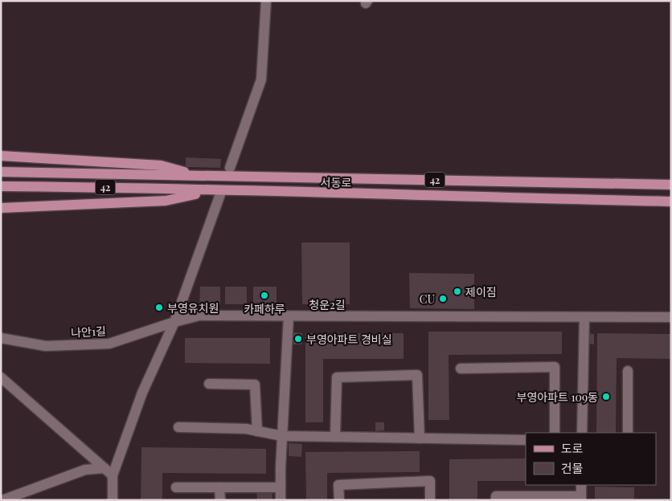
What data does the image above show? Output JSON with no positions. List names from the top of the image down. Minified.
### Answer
{"streets":{"main road":["42","서동로"],"street":["청운2길","나안1길"]},"crossings":[["청운2길","나안1길"]],"places":["제이짐","카페하루","CU","부영유치원","부영아파트 경비실","부영아파트 109동"],"legend":["도로","건물"]}
